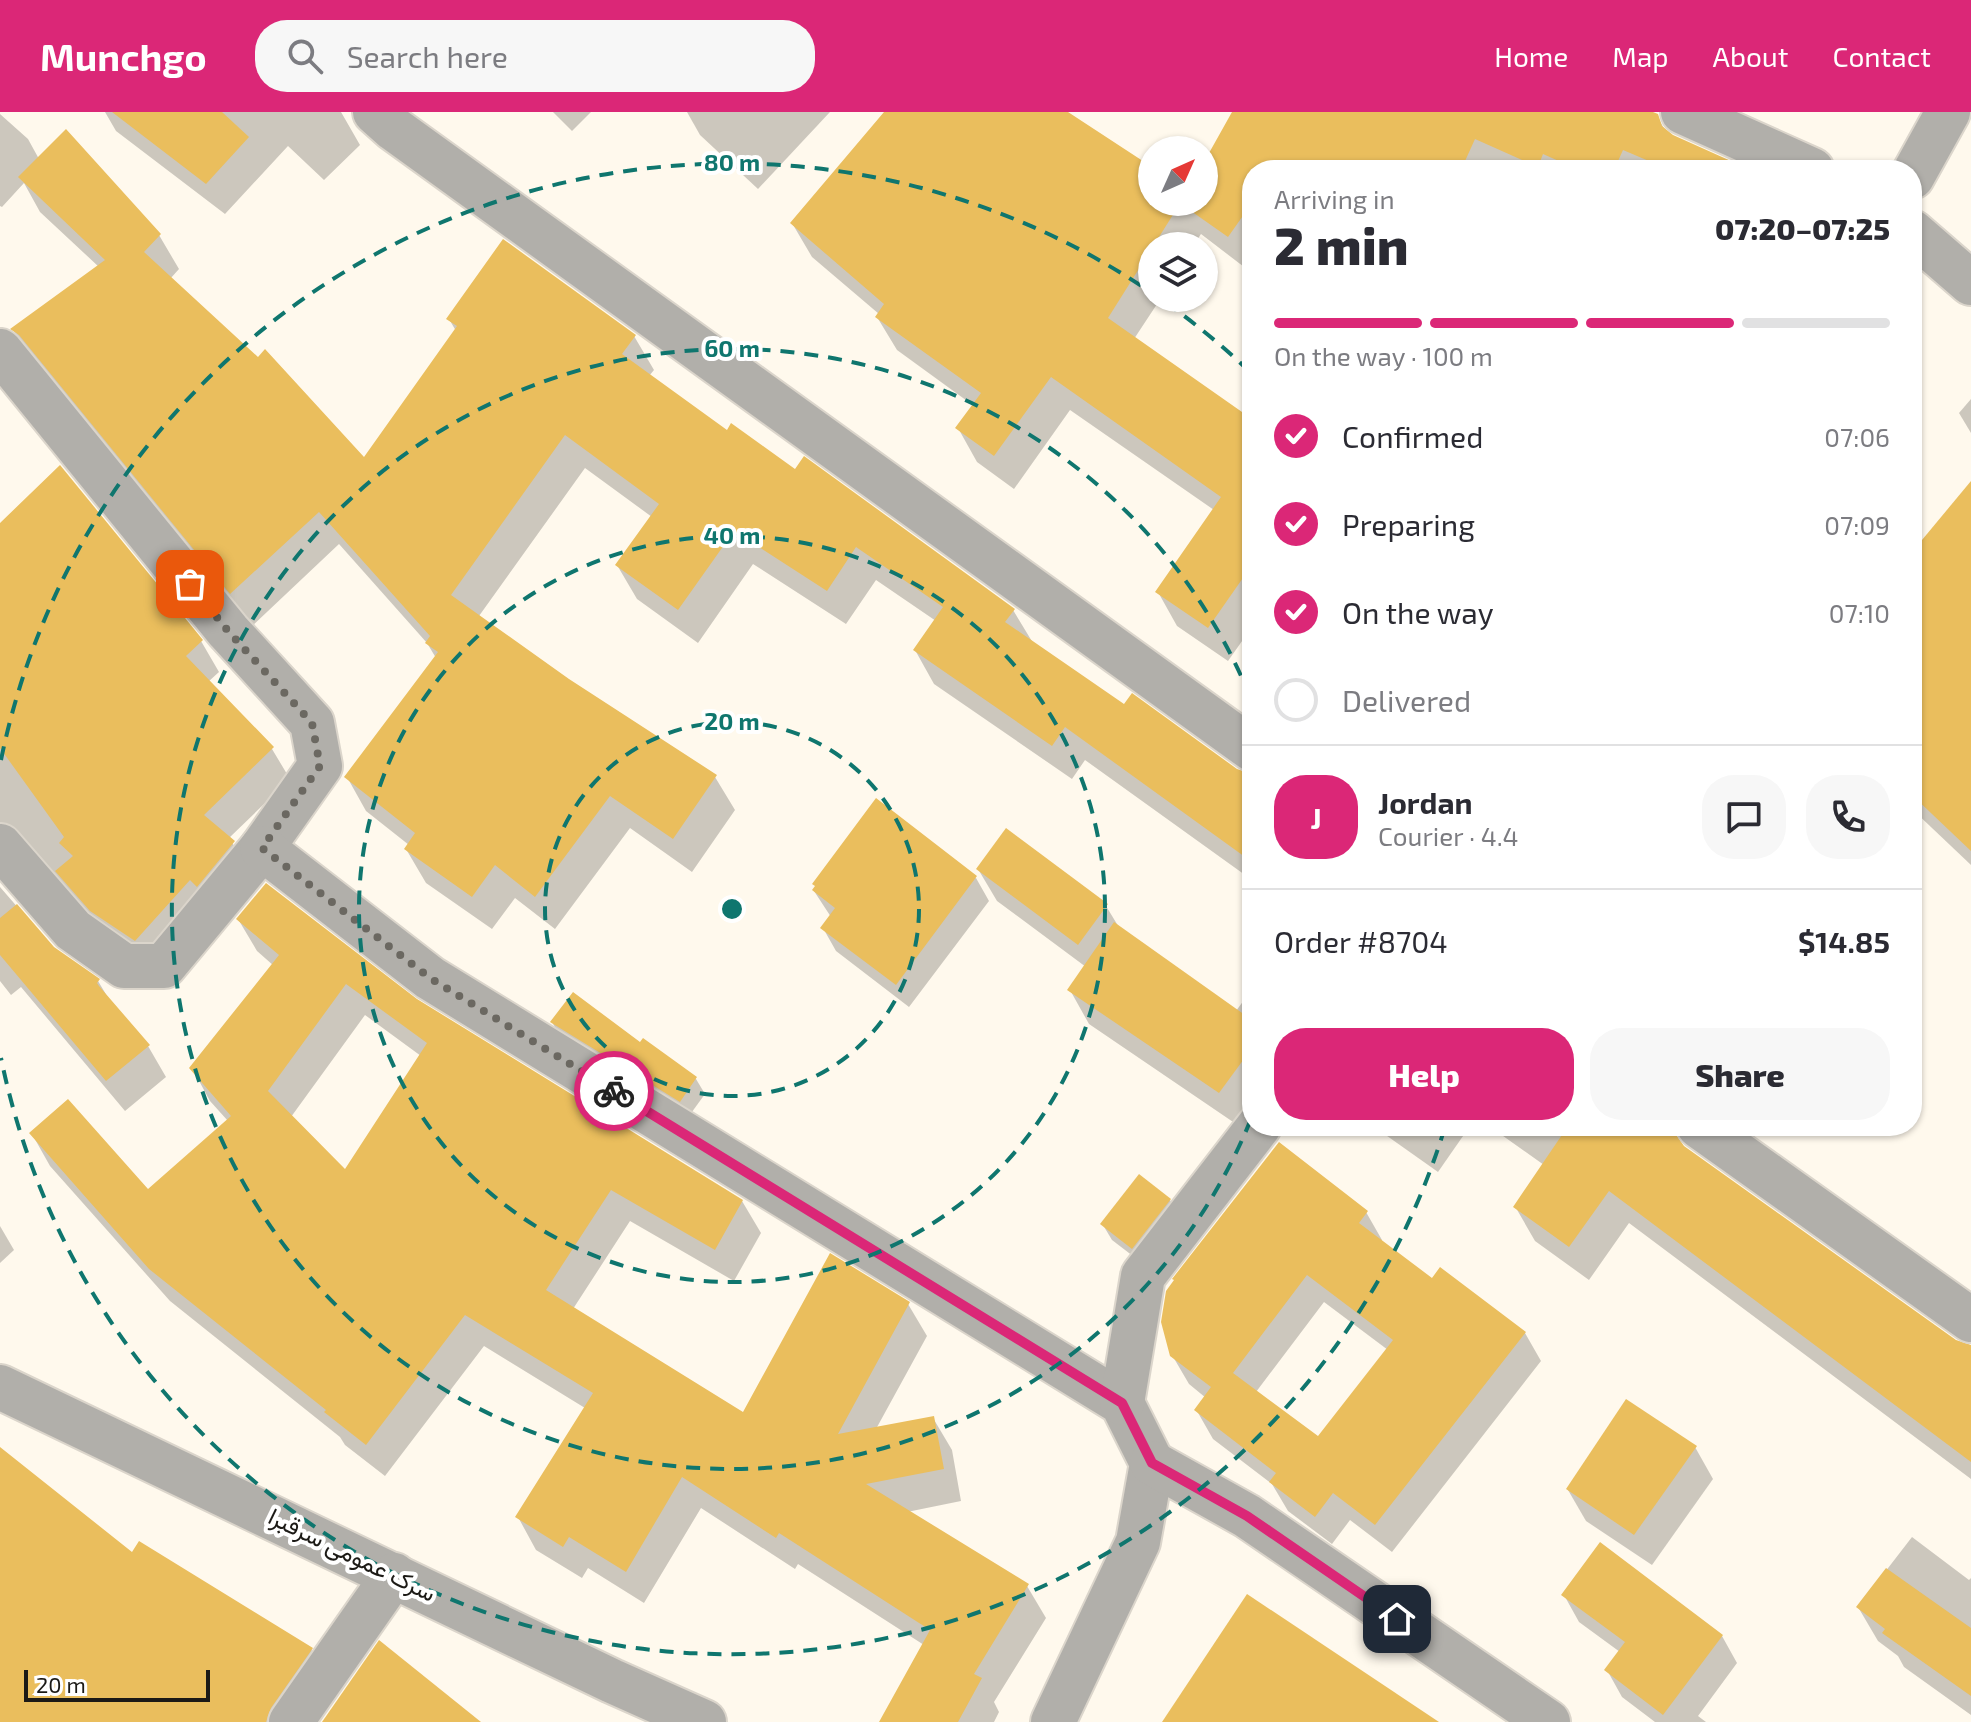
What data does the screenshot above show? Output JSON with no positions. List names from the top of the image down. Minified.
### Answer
{"streets":{"street":["سرک عمومی سرقبرا"]},"scale_bar":"20 m","north":"top right","page":{"header":"Munchgo","search":"Search here","nav":["Home","Map","About","Contact"],"heading":["2 min","Arriving in","07:20–07:25"],"panel":["Jordan","Courier · 4.4","Order #8704","$14.85"],"bar":"On the way · 100 m","list":[["Confirmed","07:06"],["Preparing","07:09"],["On the way","07:10"],"Delivered"],"round":"J","buttons":["Help","Share"],"scale":"20 m"},"rings":["80 m","60 m","40 m","20 m"]}
